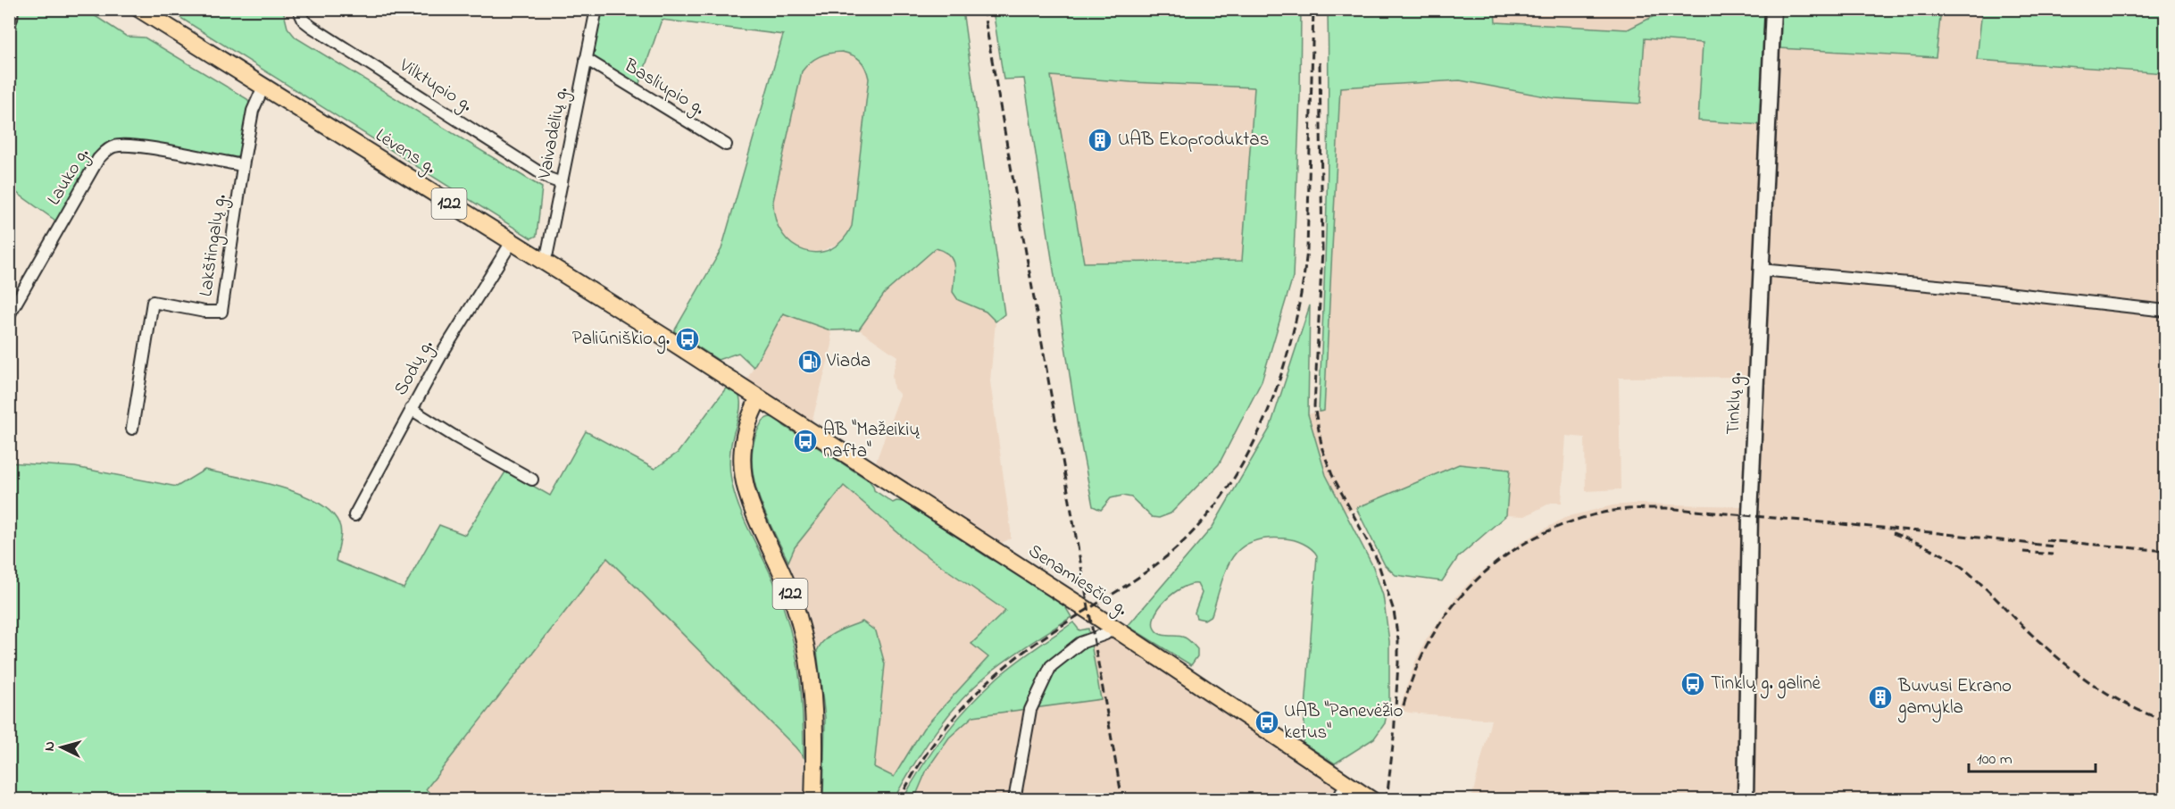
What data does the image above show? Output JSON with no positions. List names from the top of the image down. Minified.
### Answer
{"streets":{"main road":["Lėvens g.","122","Tinklų g.","Senamiesčio g."],"street":["Vilktupio g.","Basliupio g.","Vaivadėlių g.","Lauko g.","Lakštingalų g.","Sodų g."]},"crossings":[["Vilktupio g.","Vaivadėlių g."],["Basliupio g.","Vaivadėlių g."],["Vaivadėlių g.","Lėvens g."],["Lėvens g.","122"],["Lėvens g.","Lakštingalų g."],["Lėvens g.","Sodų g."],["Lėvens g.","Senamiesčio g."],["Lauko g.","Lakštingalų g."],["122","Senamiesčio g."]],"places":{"building":["UAB Ekoproduktas","Buvusi Ekrano gamykla"],"bus stop":["Paliūniškio g.","AB \"Mažeikių nafta\"","Tinklų g. galinė","UAB \"Panevėžio ketus\""],"fuel station":["Viada"]},"scale_bar":"100 m","north":"left"}
